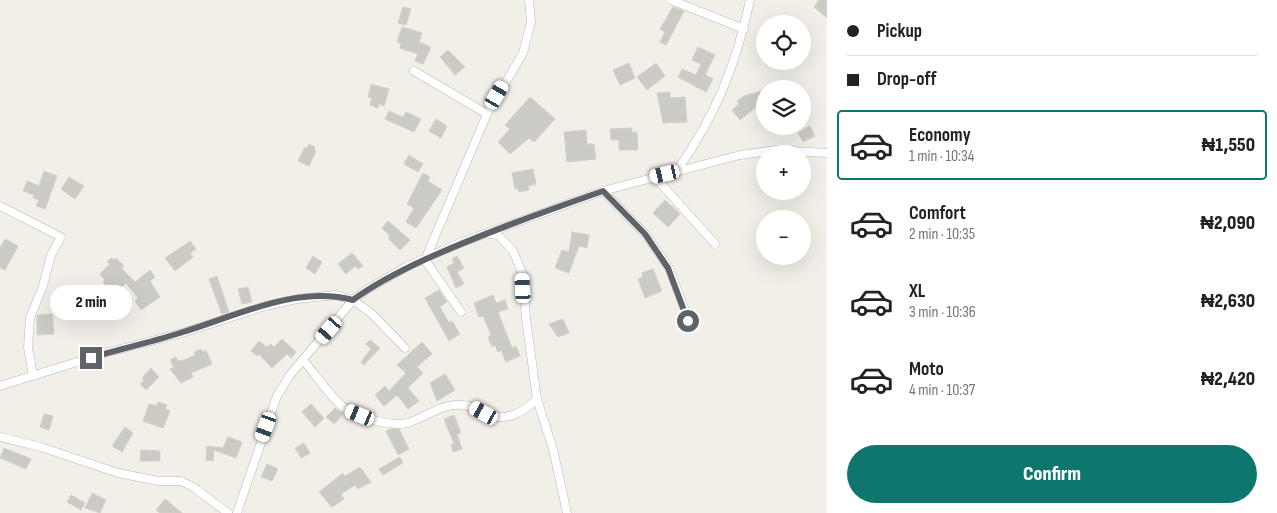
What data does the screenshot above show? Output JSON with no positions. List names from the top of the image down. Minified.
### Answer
{"page":{"banner":["Pickup","Drop-off"],"map_buttons":["+","−"],"list":[{"name":"Economy","note":"1 min · 10:34","value":"₦1,550"},{"name":"Comfort","note":"2 min · 10:35","value":"₦2,090"},{"name":"XL","note":"3 min · 10:36","value":"₦2,630"},{"name":"Moto","note":"4 min · 10:37","value":"₦2,420"}],"bubble":"2 min","buttons":"Confirm"}}
